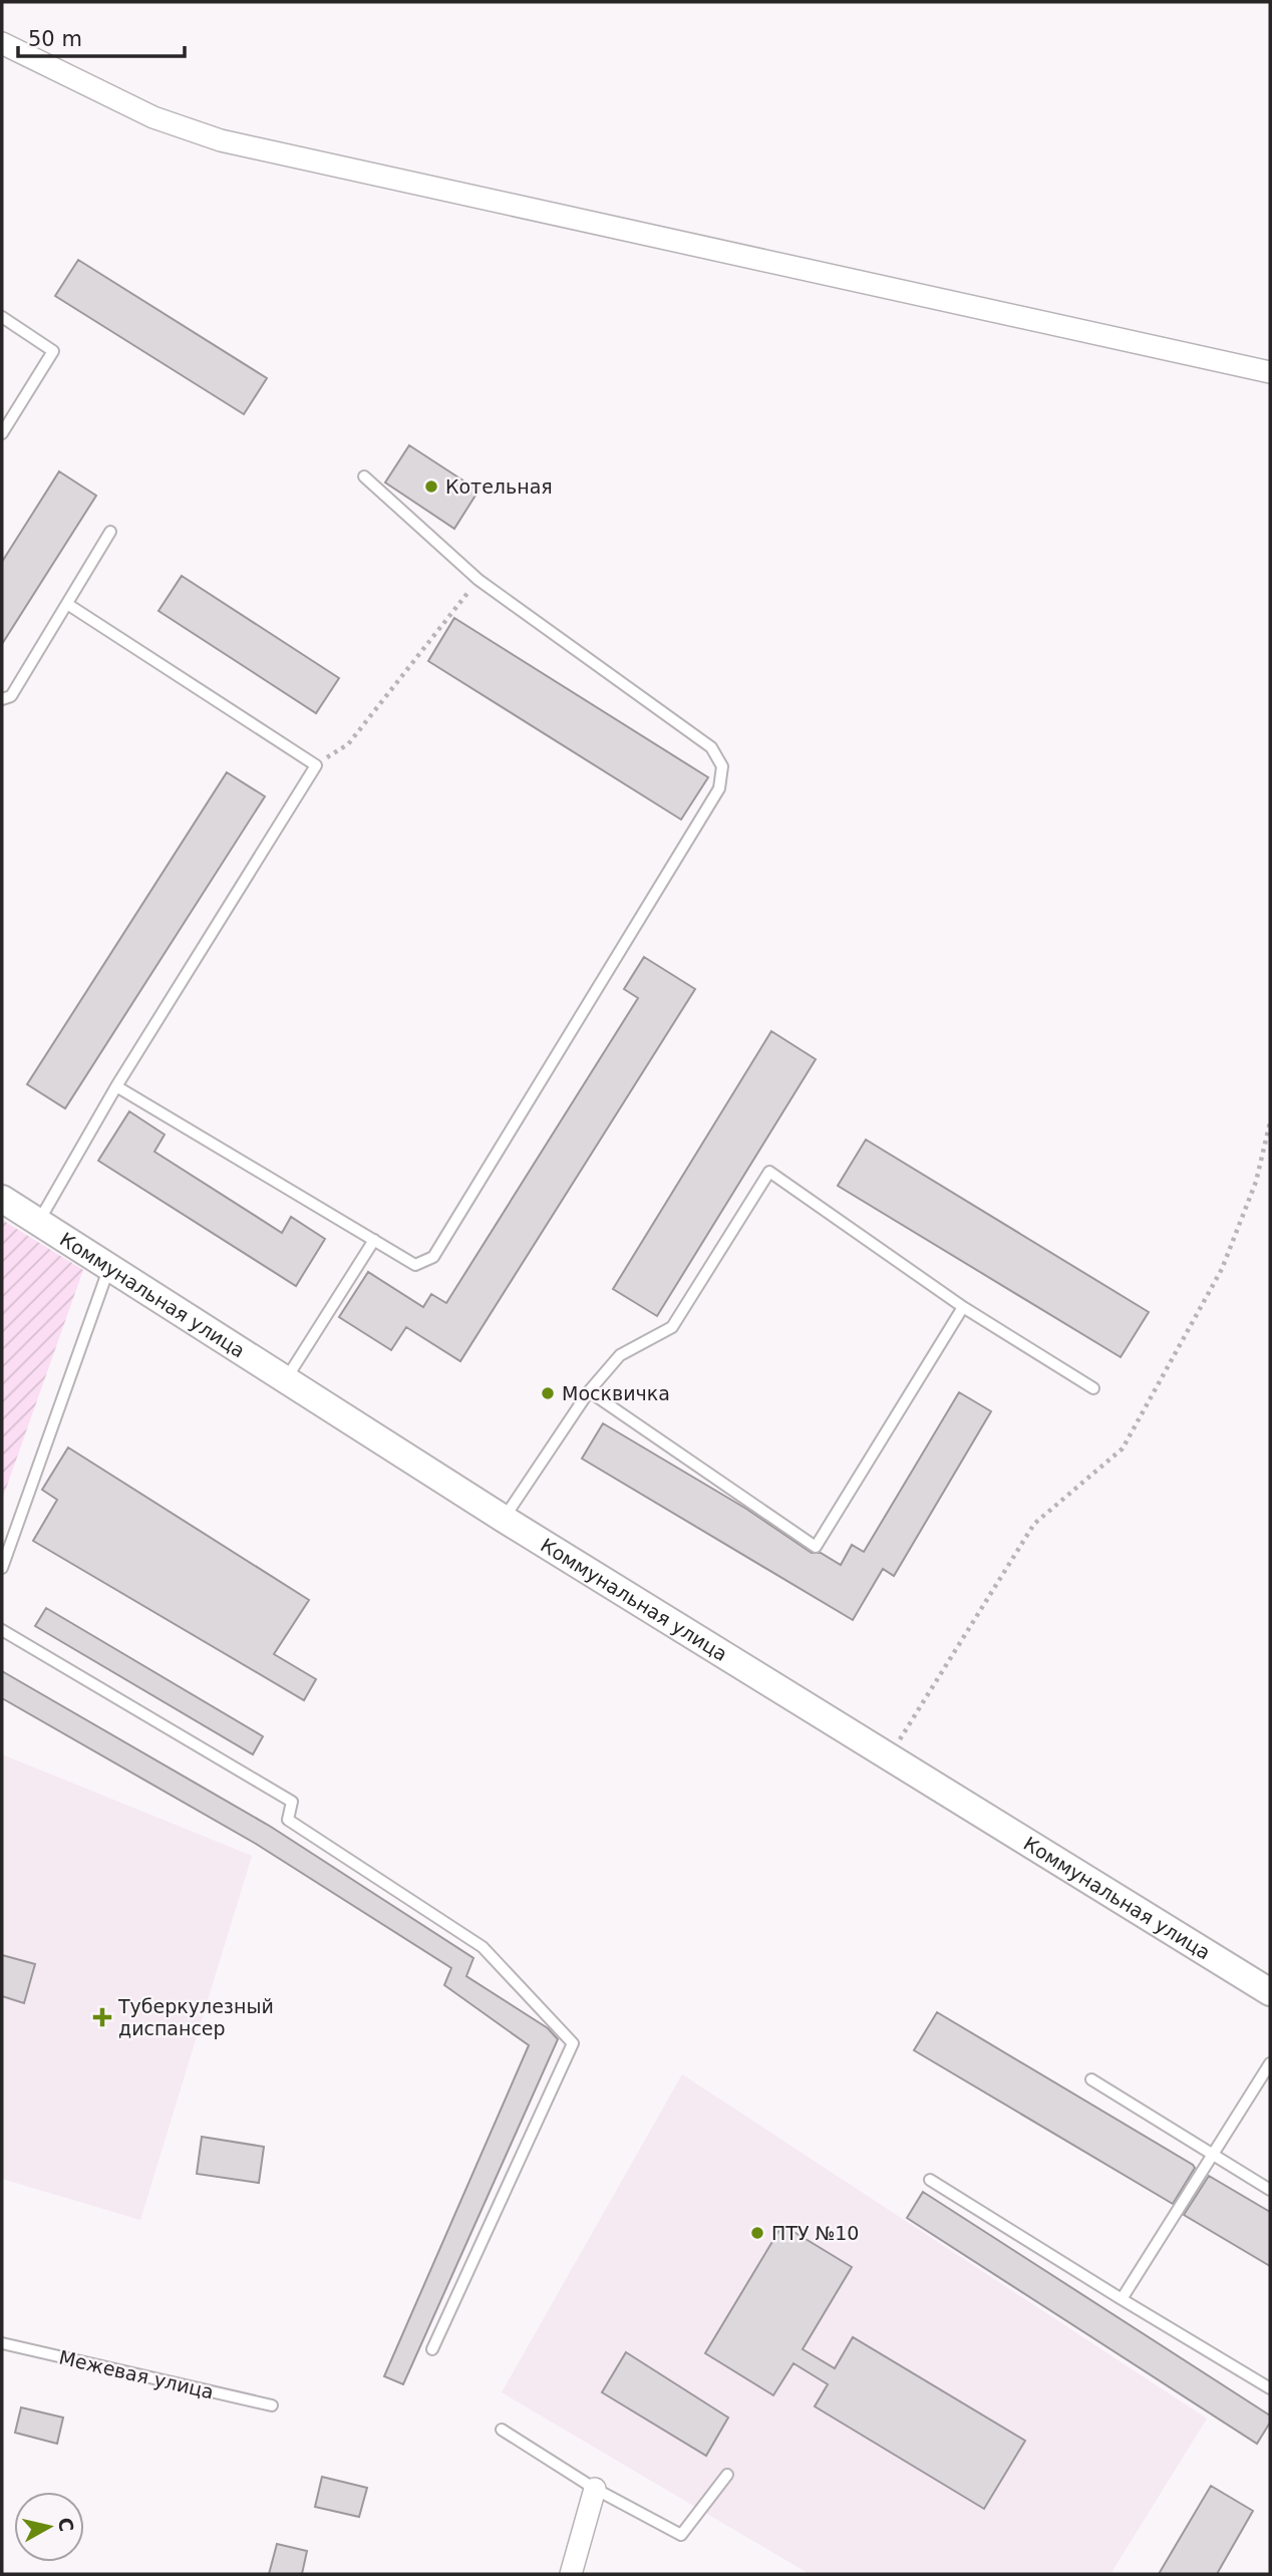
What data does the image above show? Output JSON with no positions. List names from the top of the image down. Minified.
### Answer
{"streets":{"street":["Коммунальная улица"],"lane":["Межевая улица"]},"places":{"other":["Котельная","Москвичка","ПТУ №10"],"health":["Туберкулезный диспансер"]},"scale_bar":"50 m","north":"right"}
